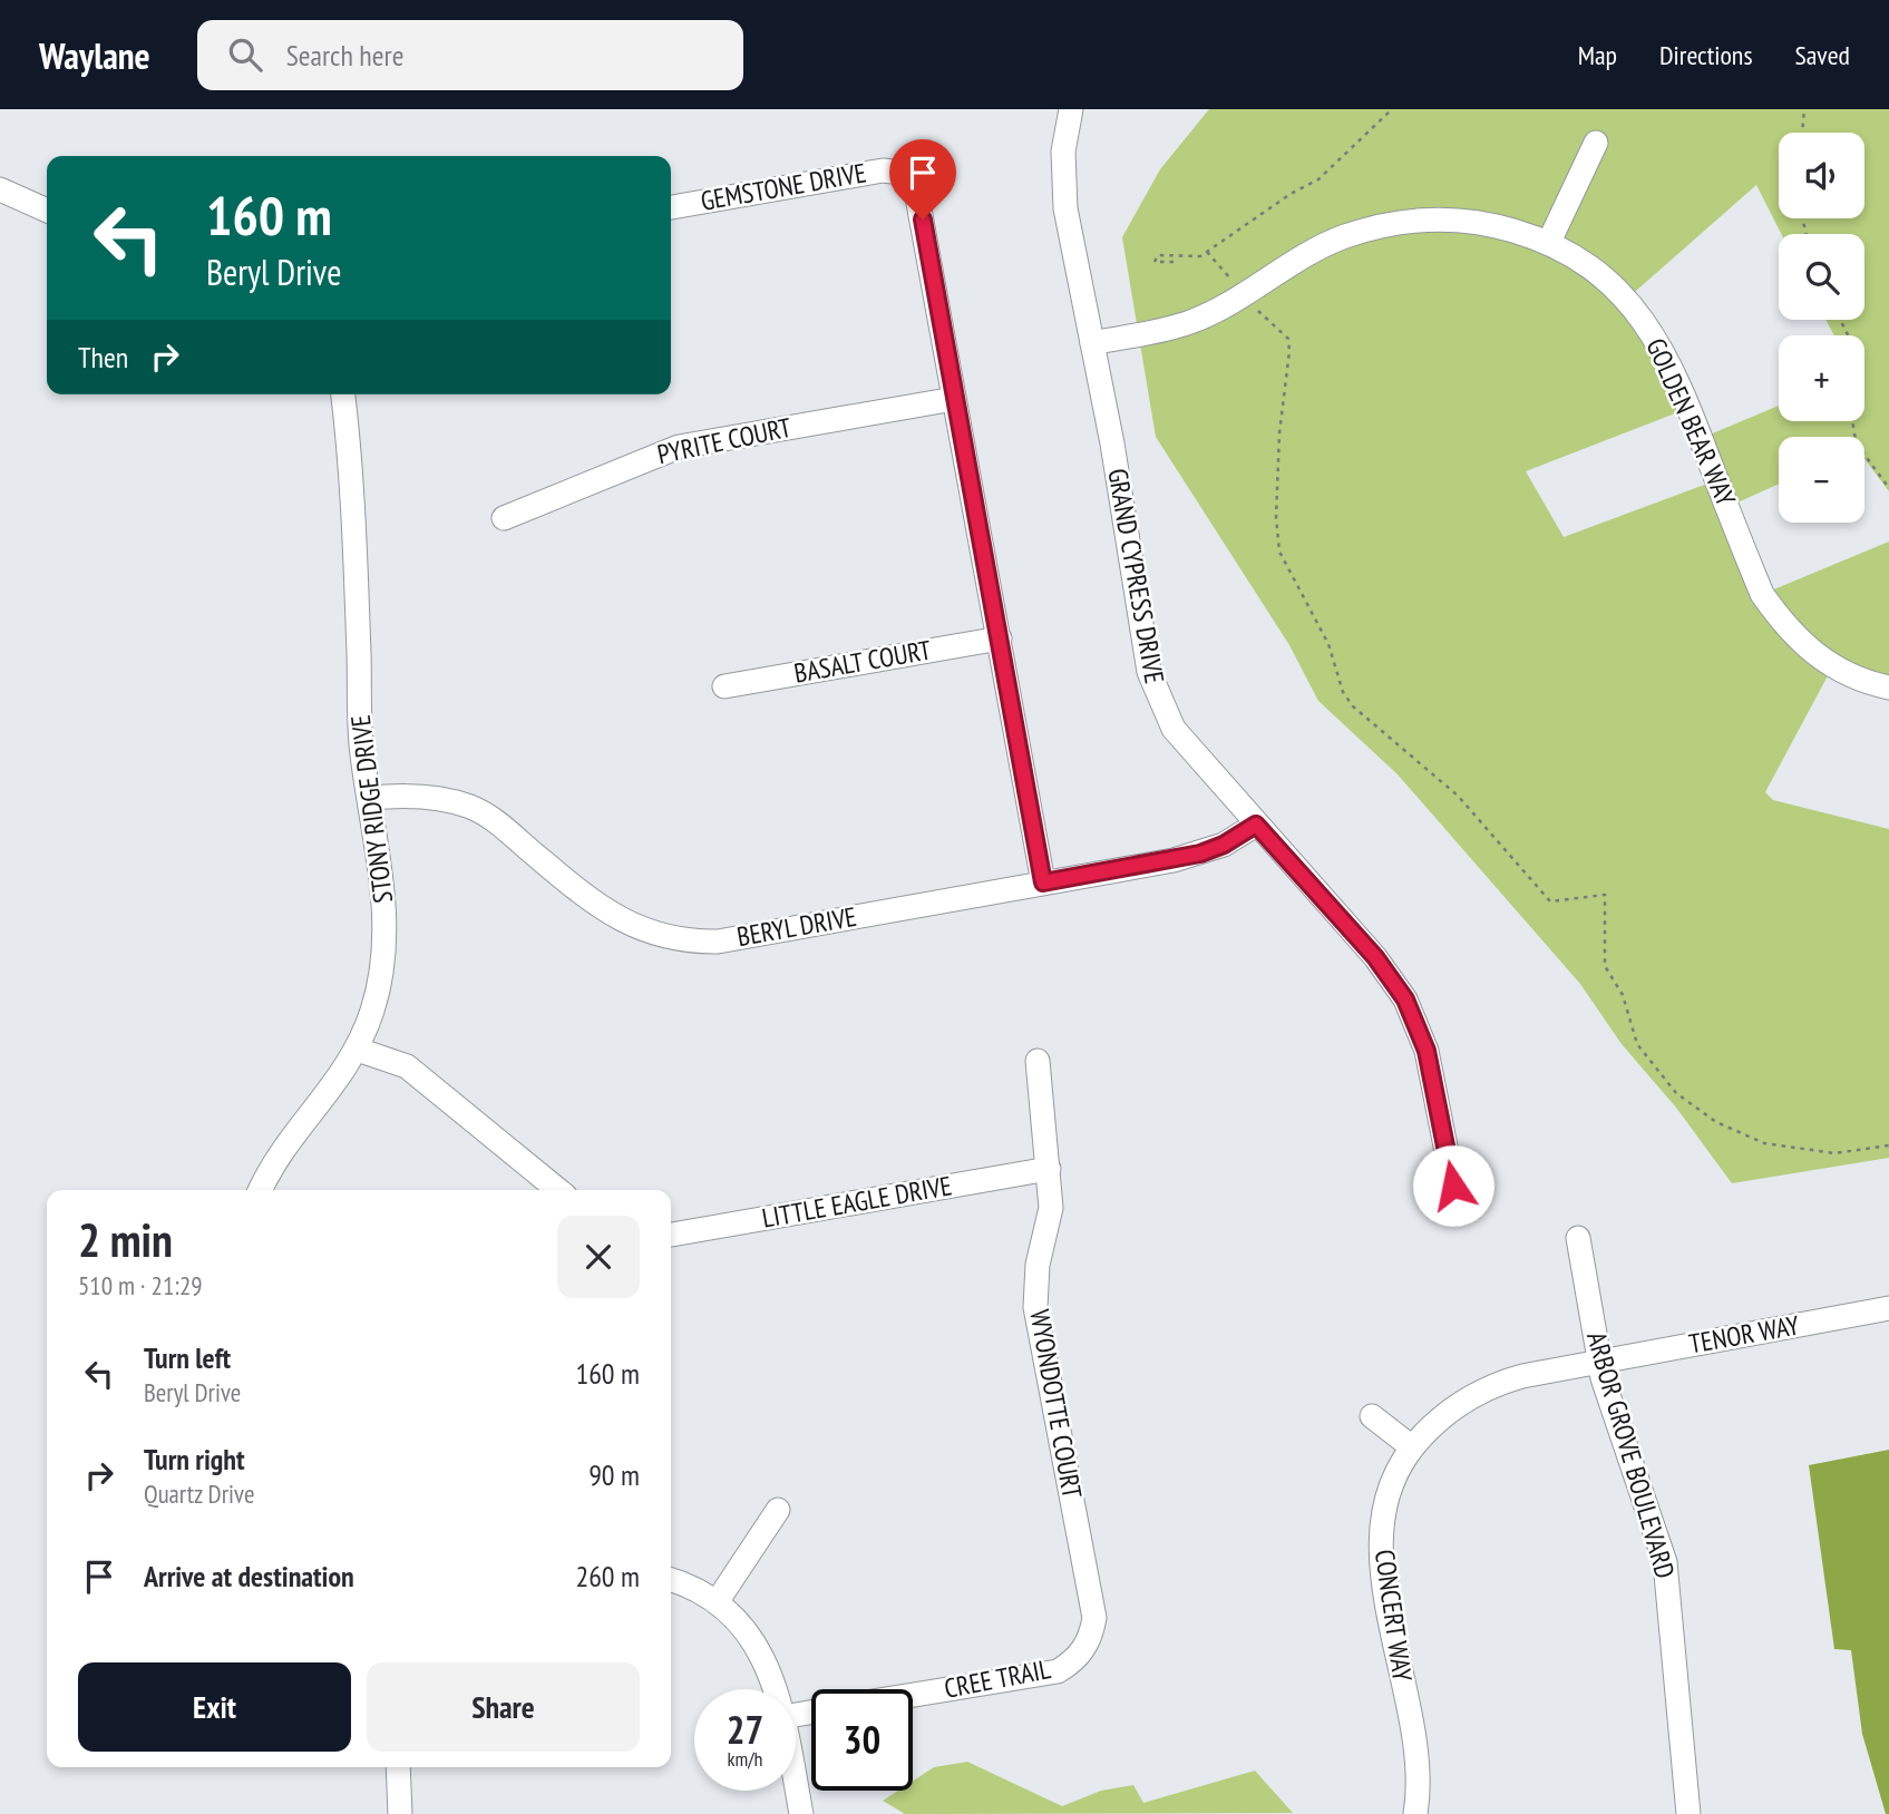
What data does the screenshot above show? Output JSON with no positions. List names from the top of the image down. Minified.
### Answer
{"streets":{"street":["GEMSTONE DRIVE","GOLDEN BEAR WAY","PYRITE COURT","GRAND CYPRESS DRIVE","BASALT COURT","STONY RIDGE DRIVE","BERYL DRIVE","LITTLE EAGLE DRIVE","TENOR WAY","WYONDOTTE COURT","ARBOR GROVE BOULEVARD","CONCERT WAY","CREE TRAIL"]},"crossings":[["GEMSTONE DRIVE","PYRITE COURT"],["GOLDEN BEAR WAY","GRAND CYPRESS DRIVE"],["GRAND CYPRESS DRIVE","BERYL DRIVE"],["STONY RIDGE DRIVE","BERYL DRIVE"],["LITTLE EAGLE DRIVE","WYONDOTTE COURT"],["TENOR WAY","ARBOR GROVE BOULEVARD"],["TENOR WAY","CONCERT WAY"],["WYONDOTTE COURT","CREE TRAIL"],["ARBOR GROVE BOULEVARD","CONCERT WAY"]],"page":{"header":"Waylane","search":"Search here","nav":["Map","Directions","Saved"],"map_buttons":["+","−"],"turn":["160 m","Beryl Drive"],"then":"Then","heading":["2 min","510 m · 21:29"],"list":[{"name":"Turn left","note":"Beryl Drive","value":"160 m"},{"name":"Turn right","note":"Quartz Drive","value":"90 m"},{"name":"Arrive at destination","value":"260 m"}],"buttons":["Exit","Share"],"speed":"27 km/h","limit":"30"}}
